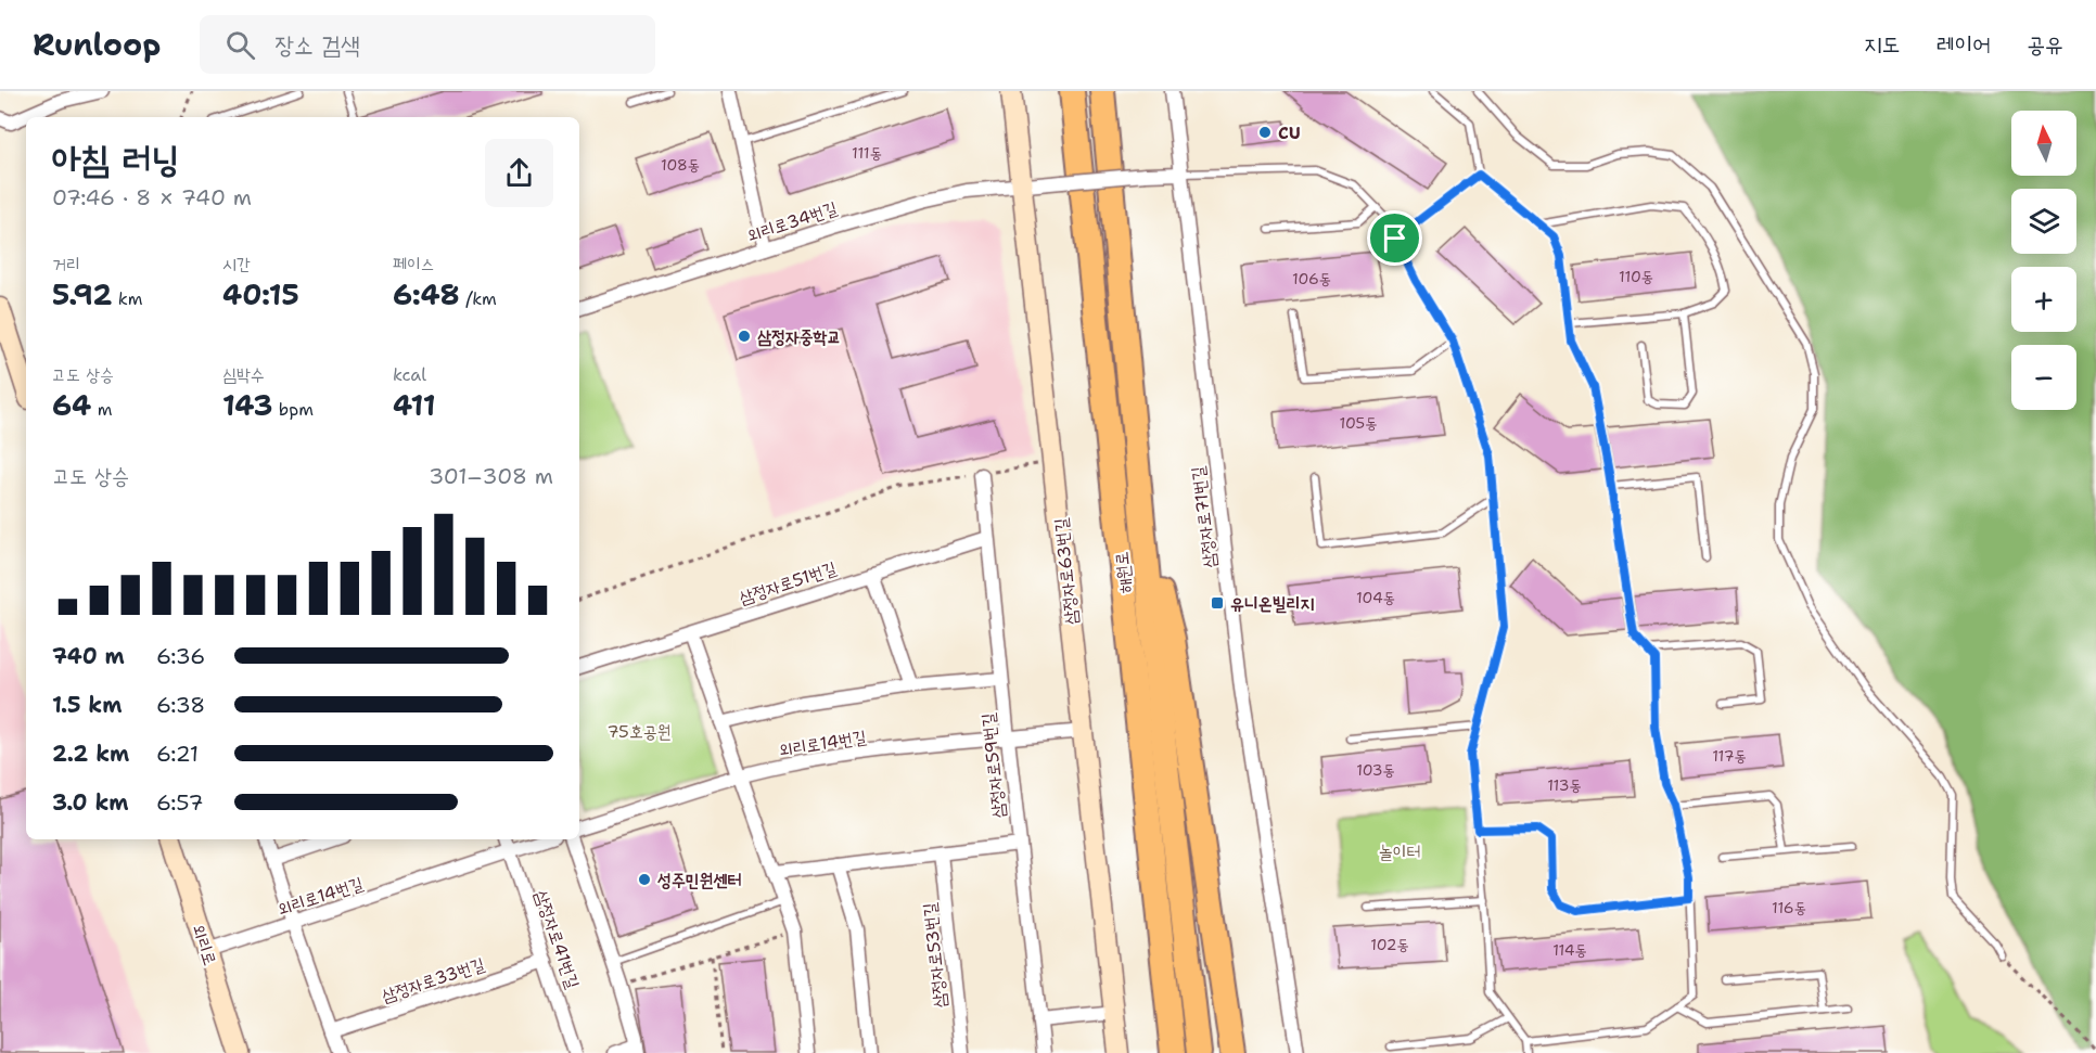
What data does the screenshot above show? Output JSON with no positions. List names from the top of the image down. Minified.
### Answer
{"streets":{"highway":["해원로"],"street":["외리로34번길","삼정자로71번길","삼정자로63번길","삼정자로51번길","외리로14번길","삼정자로59번길","삼정자로41번길","외리로","삼정자로53번길","삼정자로33번길"]},"crossings":[["외리로34번길","삼정자로71번길"],["외리로34번길","삼정자로63번길"],["삼정자로63번길","외리로14번길"],["삼정자로51번길","삼정자로59번길"],["외리로14번길","삼정자로59번길"],["외리로14번길","삼정자로41번길"],["외리로14번길","외리로"],["삼정자로41번길","삼정자로33번길"]],"parks":["75호공원","놀이터"],"places":{"other":["CU","삼정자중학교","성주민원센터"],"transit":["유니온빌리지"]},"house_numbers":["111동","108동","110동","106동","105동","104동","117동","103동","113동","116동","102동","114동"],"north":"top","page":{"header":"Runloop","search":"장소 검색","nav":["지도","레이어","공유"],"map_buttons":["+","−"],"heading":["아침 러닝","07:46 · 8 × 740 m"],"stats":[["거리","5.92 km"],["시간","40:15"],["페이스","6:48 /km"],["고도 상승","64 m"],["심박수","143 bpm"],["kcal","411"]],"chart":["고도 상승","301–308 m"],"list":[{"name":"740 m","note":"6:36"},{"name":"1.5 km","note":"6:38"},{"name":"2.2 km","note":"6:21"},{"name":"3.0 km","note":"6:57"}]}}
